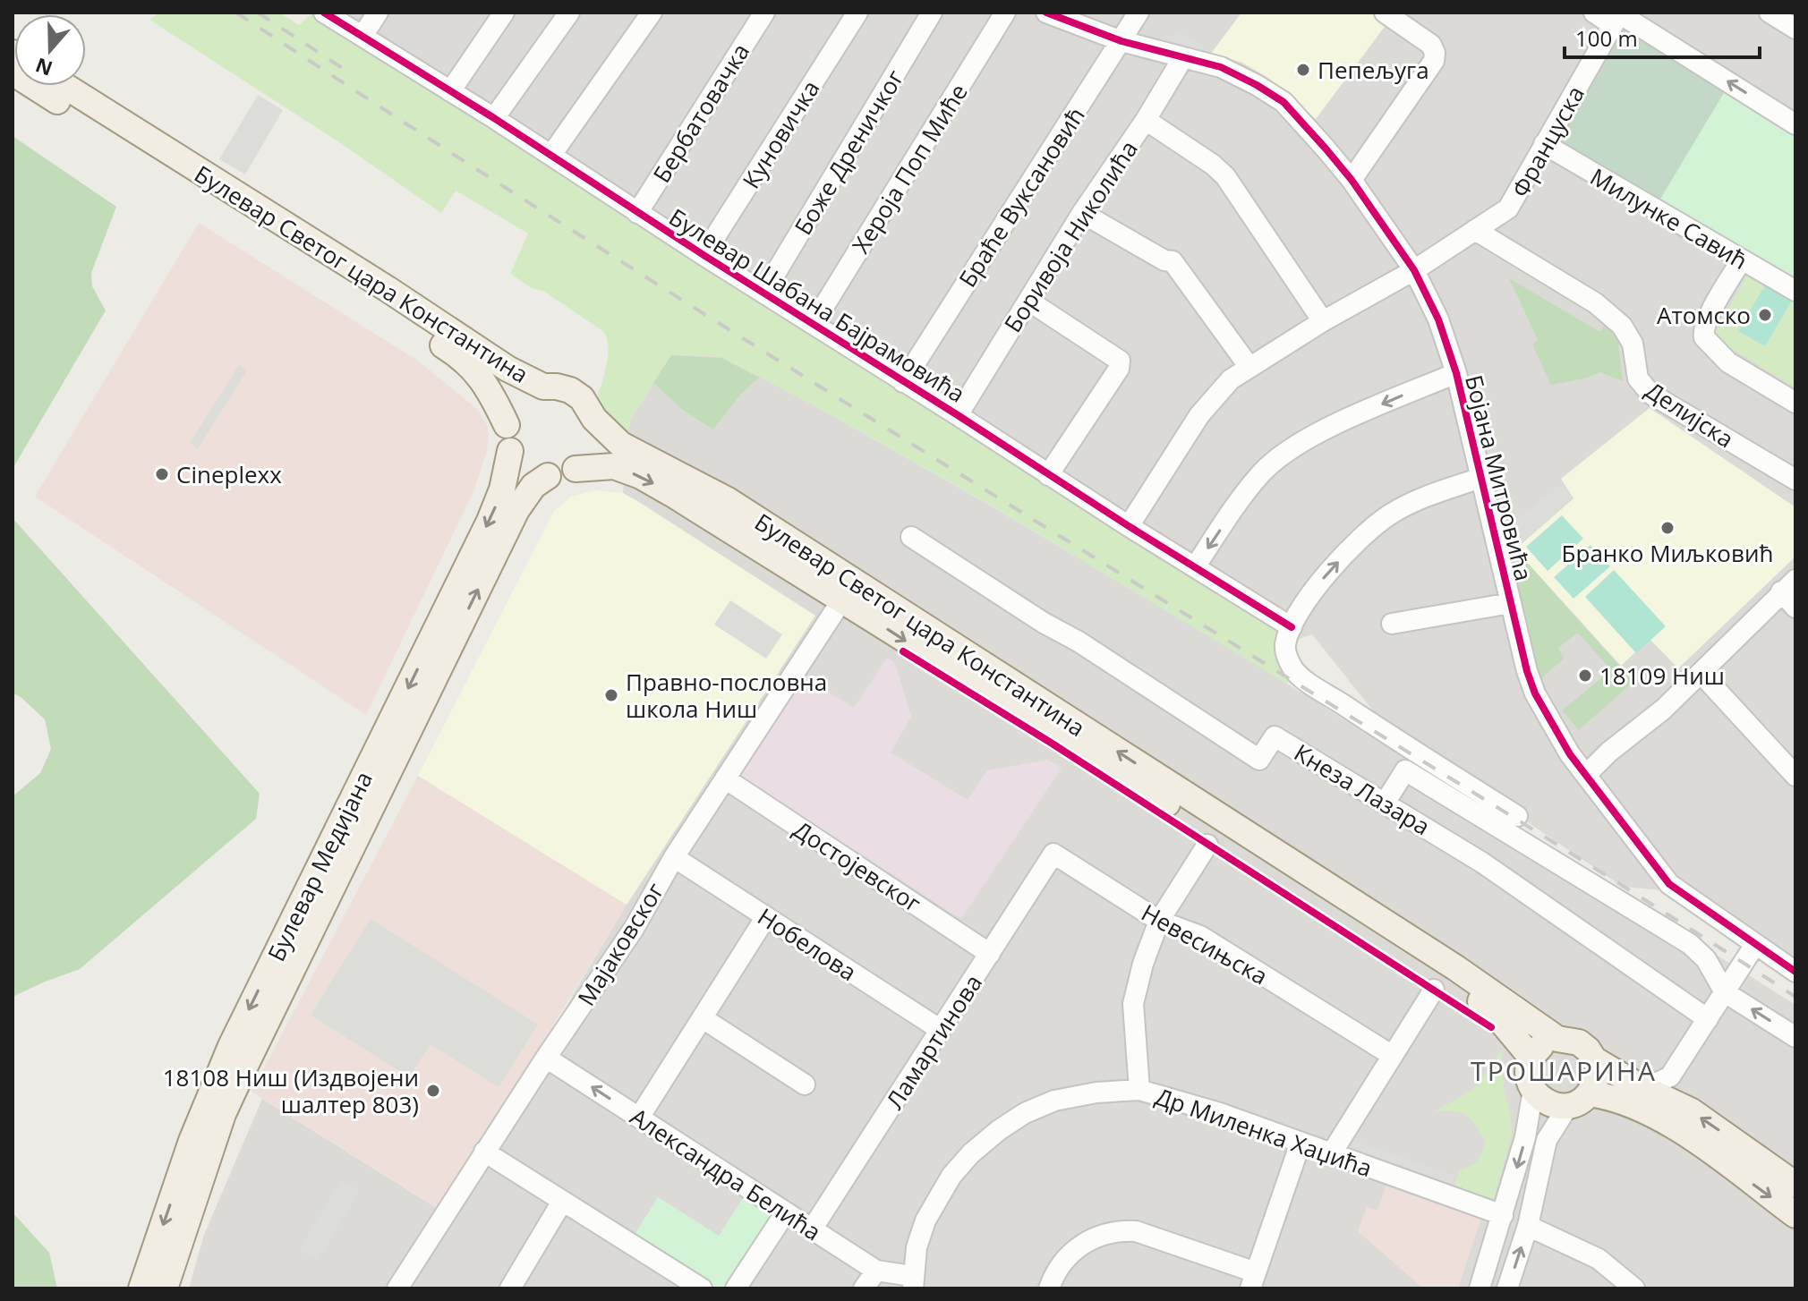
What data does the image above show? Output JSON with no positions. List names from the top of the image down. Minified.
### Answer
{"streets":{"main road":["Булевар Светог цара Константина","Булевар Медијана"],"street":["Бербатовачка","Куновичка","Француска","Боже Дреничког","Хероја Поп Миће","Браће Вуксановић","Милунке Савић","Боривоја Николића","Булевар Шабана Бајрамовића","Делијска","Бојана Митровића","Кнеза Лазара","Достојевског","Мајаковског","Нобелова","Невесињска","Ламартинова","Др Миленка Хаџића","Александра Белића"]},"crossings":[["Бербатовачка","Булевар Шабана Бајрамовића"],["Куновичка","Булевар Шабана Бајрамовића"],["Француска","Милунке Савић"],["Француска","Булевар Шабана Бајрамовића"],["Француска","Делијска"],["Француска","Бојана Митровића"],["Боже Дреничког","Булевар Шабана Бајрамовића"],["Хероја Поп Миће","Булевар Шабана Бајрамовића"],["Браће Вуксановић","Булевар Шабана Бајрамовића"],["Браће Вуксановић","Бојана Митровића"],["Боривоја Николића","Булевар Шабана Бајрамовића"],["Боривоја Николића","Бојана Митровића"],["Булевар Светог цара Константина","Булевар Медијана"],["Булевар Светог цара Константина","Мајаковског"],["Достојевског","Мајаковског"],["Достојевског","Ламартинова"],["Мајаковског","Нобелова"],["Мајаковског","Александра Белића"],["Нобелова","Ламартинова"],["Невесињска","Ламартинова"],["Ламартинова","Александра Белића"],["Др Миленка Хаџића","Александра Белића"]],"districts":["ТРОШАРИНА"],"places":["Пепељуга","Атомско","Cineplexx","Бранко Миљковић","18109 Ниш","Правно-пословна школа Ниш","18108 Ниш (Издвојени шалтер 803)"],"scale_bar":"100 m","north":"bottom"}
